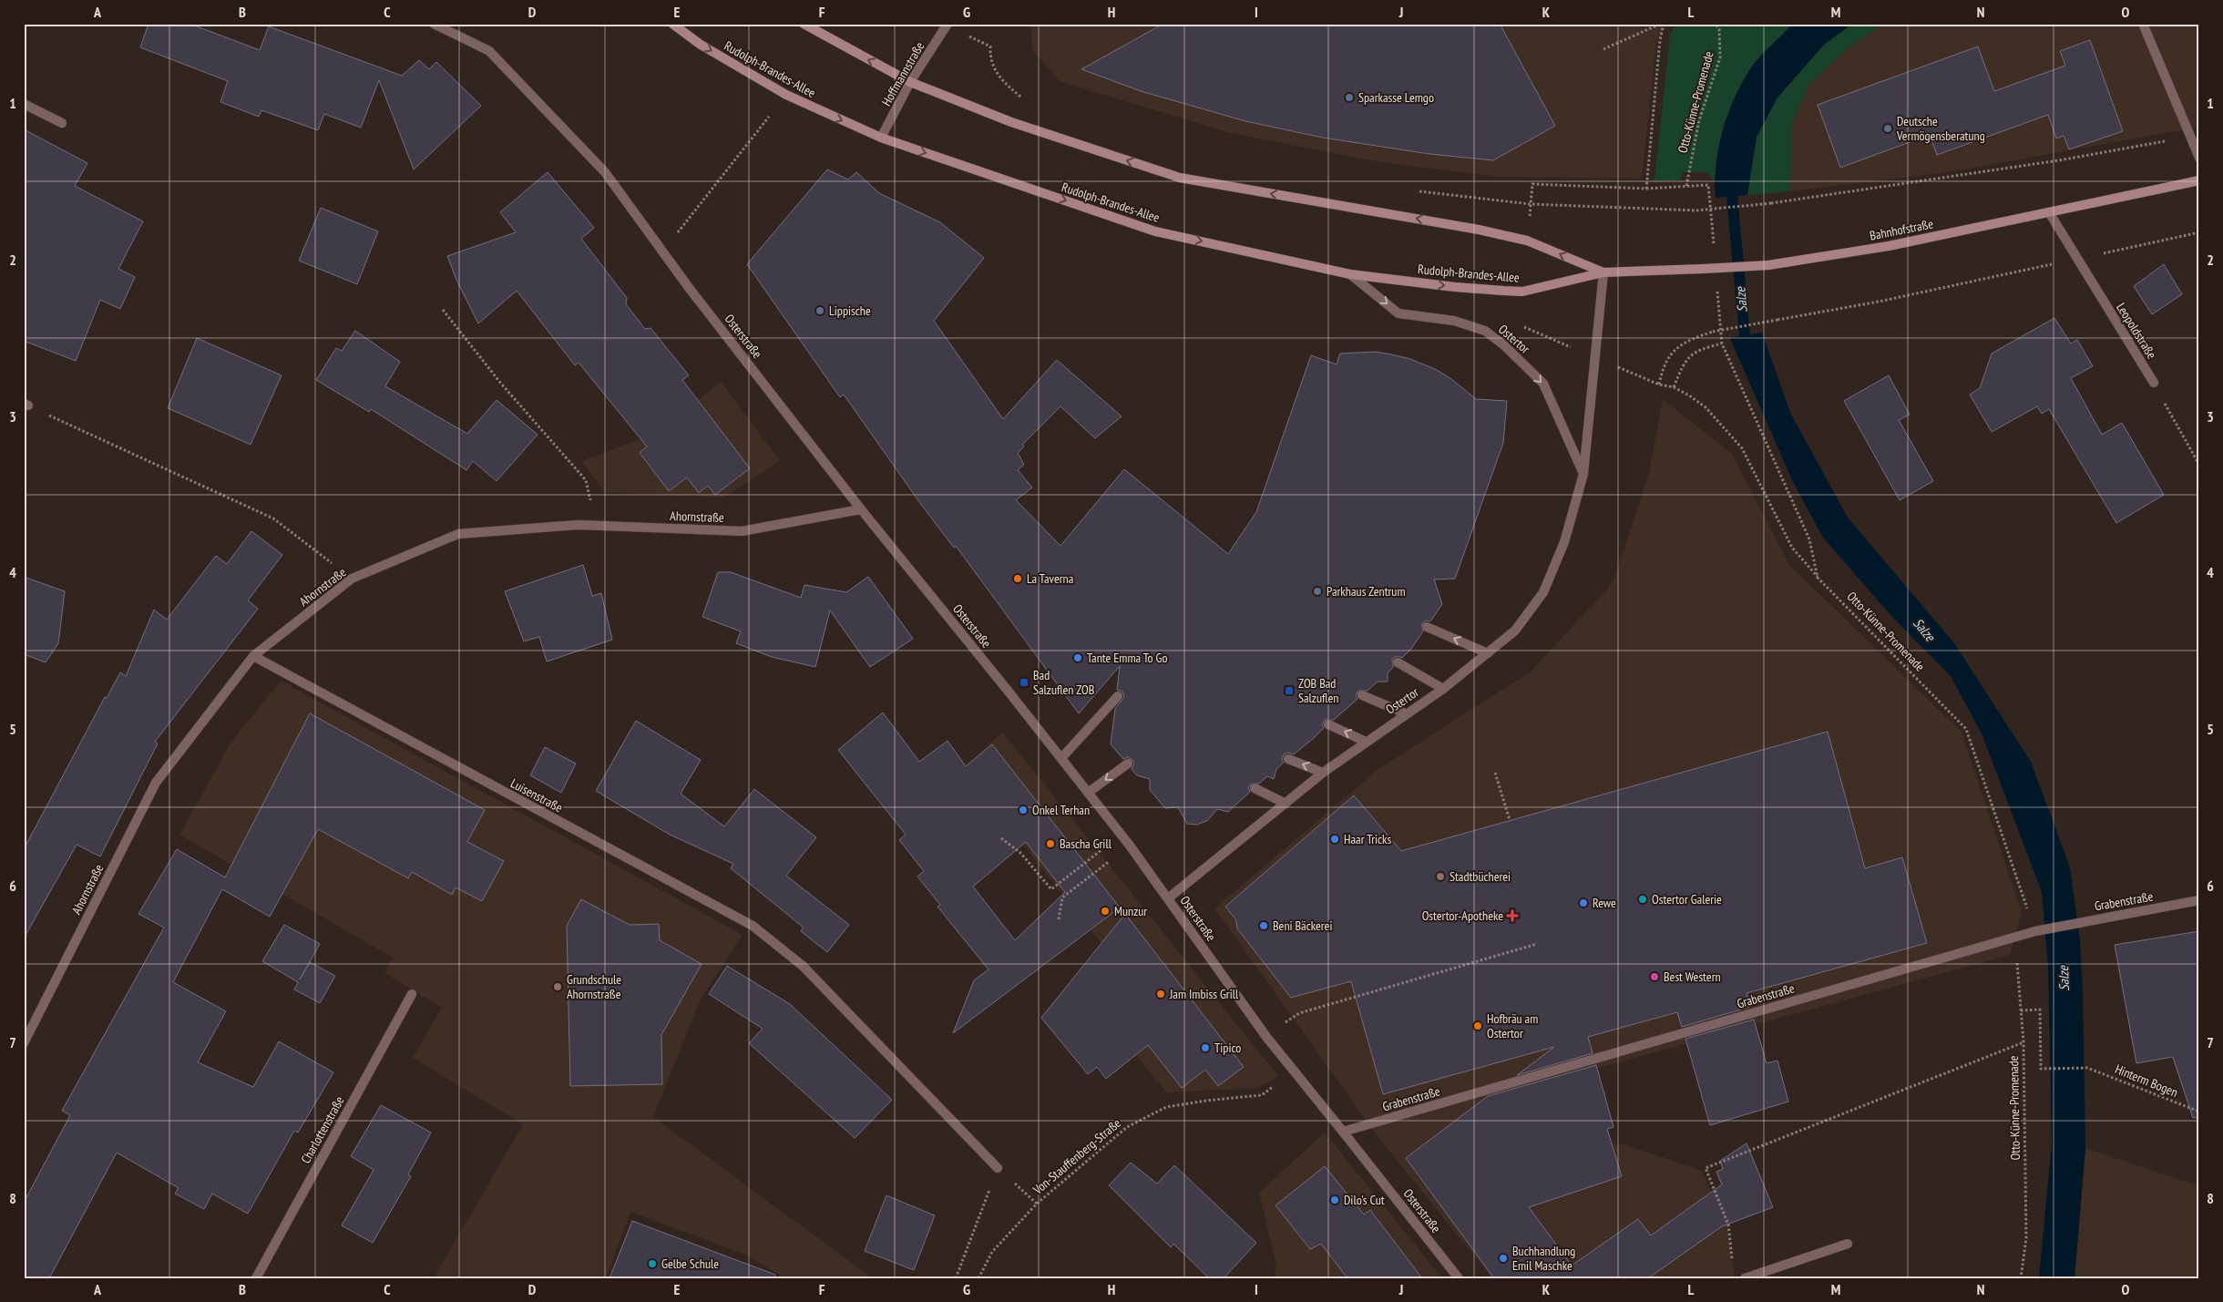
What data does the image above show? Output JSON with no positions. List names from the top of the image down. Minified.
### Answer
{"streets":{"main road":["Rudolph-Brandes-Allee","Bahnhofstraße"],"street":["Hoffmannstraße","Leopoldstraße","Osterstraße","Ostertor","Ahornstraße","Luisenstraße","Grabenstraße","Charlottenstraße"],"path":["Otto-Künne-Promenade","Hinterm Bogen","Von-Stauffenberg-Straße"]},"crossings":[["Rudolph-Brandes-Allee","Hoffmannstraße"],["Rudolph-Brandes-Allee","Bahnhofstraße"],["Rudolph-Brandes-Allee","Ostertor"],["Otto-Künne-Promenade","Leopoldstraße"],["Otto-Künne-Promenade","Grabenstraße"],["Otto-Künne-Promenade","Hinterm Bogen"],["Bahnhofstraße","Leopoldstraße"],["Bahnhofstraße","Ostertor"],["Osterstraße","Ostertor"],["Osterstraße","Ahornstraße"],["Osterstraße","Grabenstraße"],["Osterstraße","Von-Stauffenberg-Straße"],["Ahornstraße","Luisenstraße"]],"water":["Salze"],"places":{"other":["Sparkasse Lemgo","Deutsche Vermögensberatung","Lippische","La Taverna","Parkhaus Zentrum","Tante Emma To Go","Onkel Terhan","Haar Tricks","Bascha Grill","Stadtbücherei","Ostertor Galerie","Rewe","Munzur","Beni Bäckerei","Best Western","Grundschule Ahornstraße","Jam Imbiss Grill","Hofbräu am Ostertor","Tipico","Dilo's Cut","Buchhandlung Emil Maschke","Gelbe Schule"],"transit":["Bad Salzuflen ZOB","ZOB Bad Salzuflen"],"health":["Ostertor-Apotheke"]},"grid":{"columns":["A","B","C","D","E","F","G","H","I","J","K","L","M","N","O"],"rows":["1","2","3","4","5","6","7","8"]}}
